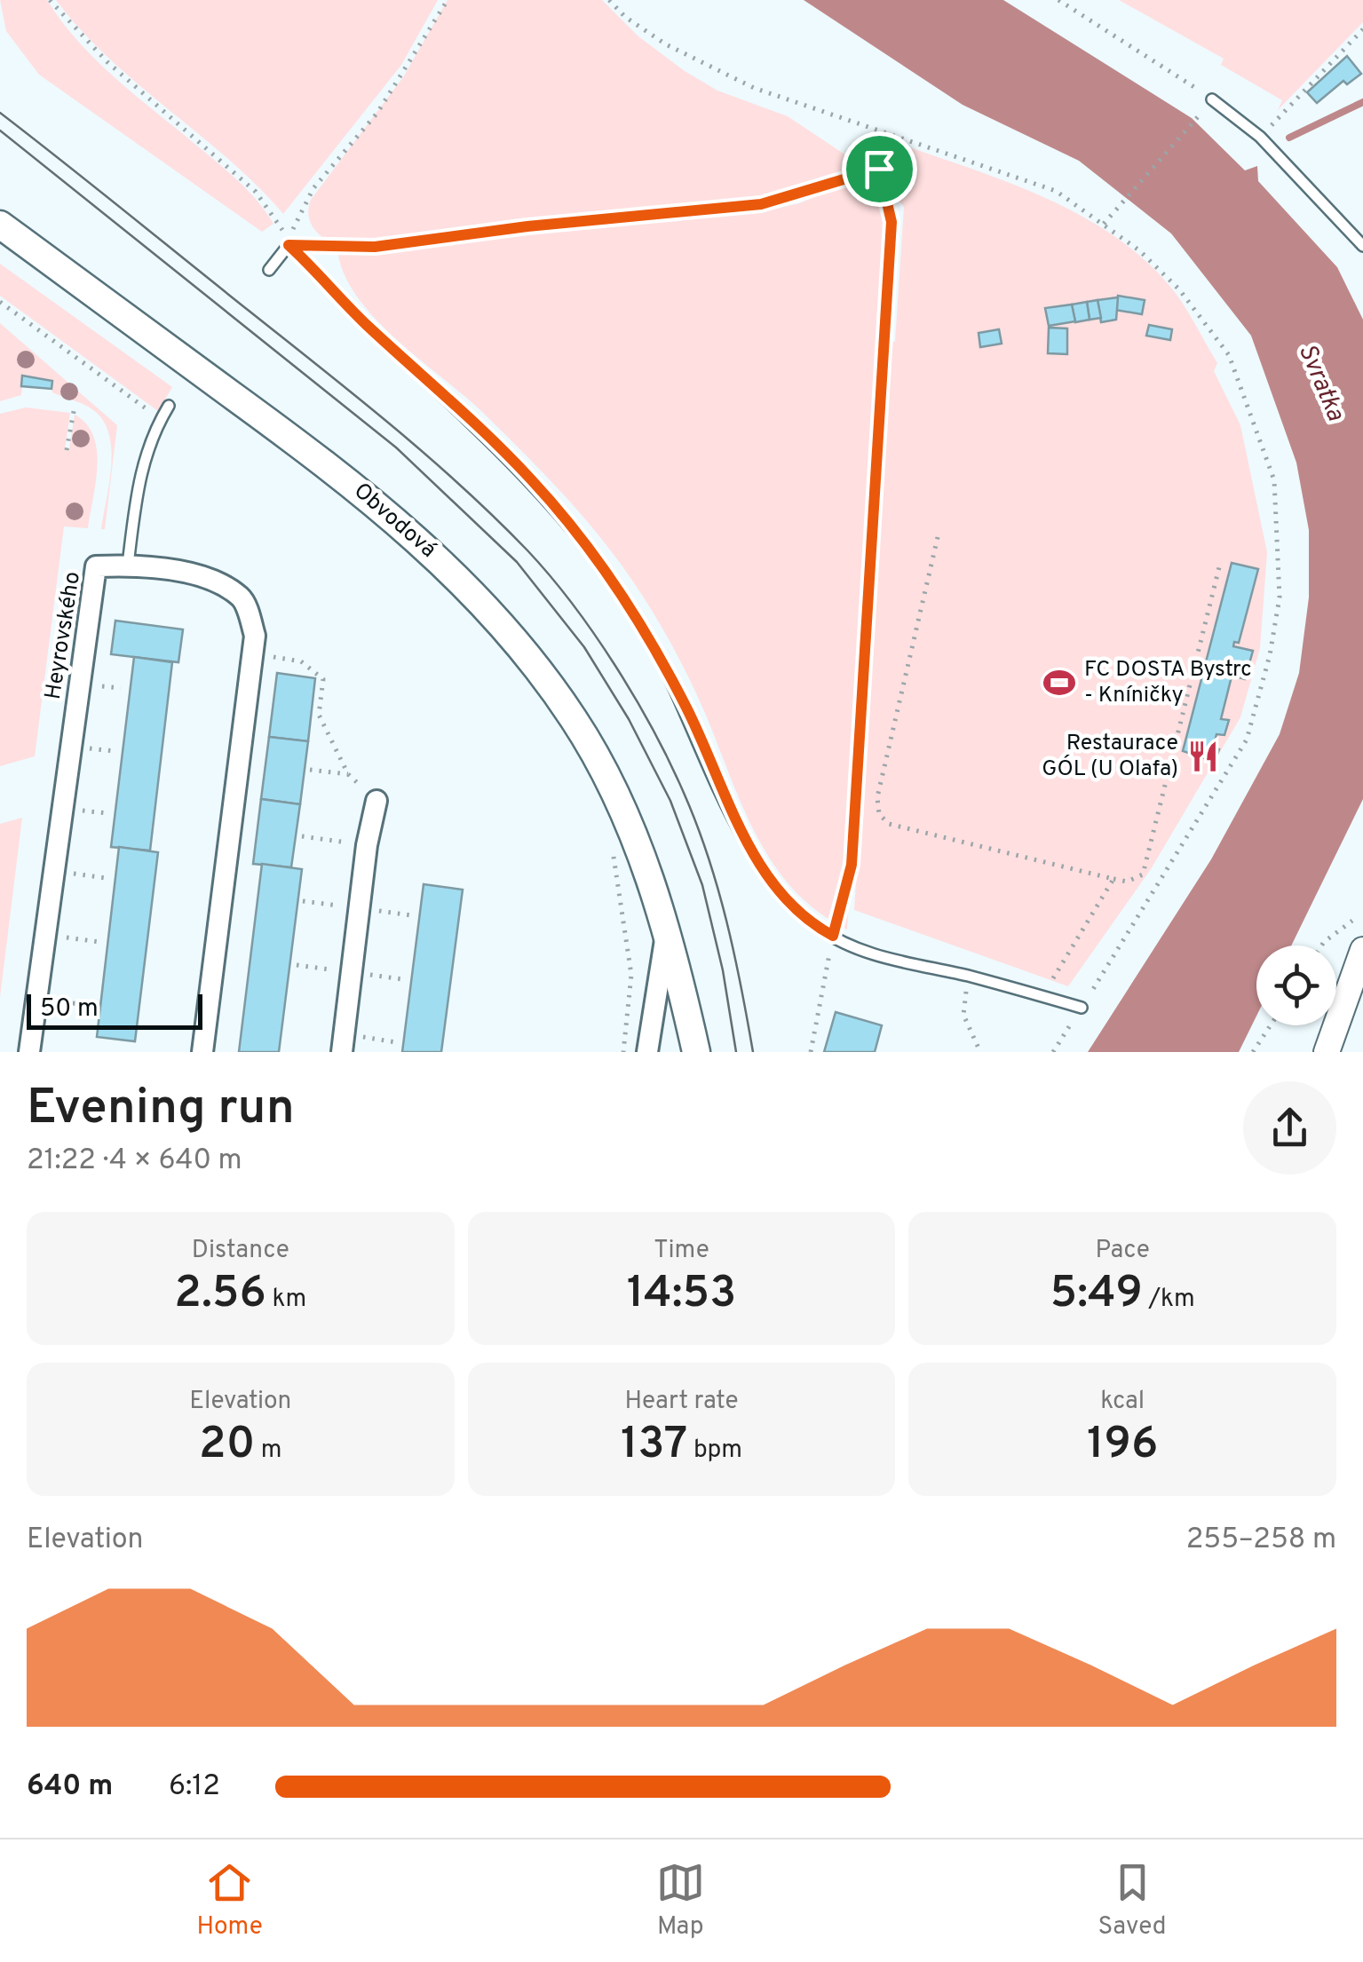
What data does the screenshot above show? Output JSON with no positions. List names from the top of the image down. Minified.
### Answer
{"streets":{"main road":["Obvodová"],"street":["Heyrovského"]},"water":["Svratka"],"places":{"sports":["FC DOSTA Bystrc - Kníničky"],"restaurant":["Restaurace GÓL (U Olafa)"]},"scale_bar":"50 m","page":{"scale":"50 m","heading":["Evening run","21:22 · 4 × 640 m"],"stats":[["Distance","2.56 km"],["Time","14:53"],["Pace","5:49 /km"],["Elevation","20 m"],["Heart rate","137 bpm"],["kcal","196"]],"chart":["Elevation","255–258 m"],"list":[{"name":"640 m","note":"6:12"}],"tabs":["Home","Map","Saved"]}}
